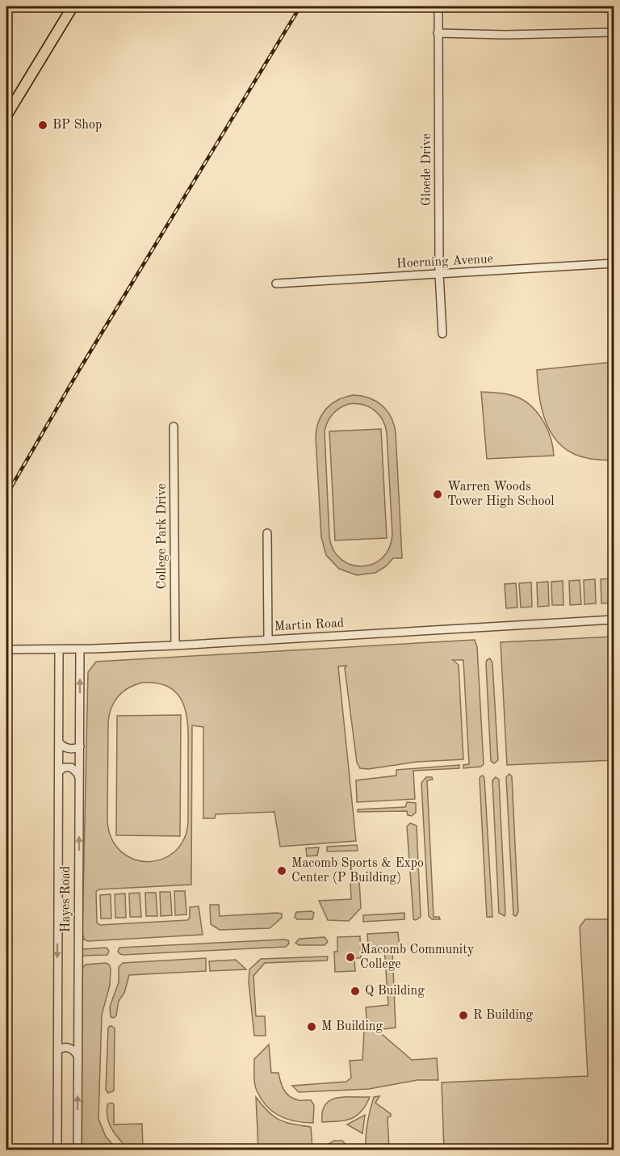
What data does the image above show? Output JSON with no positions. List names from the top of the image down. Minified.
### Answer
{"streets":{"street":["Gloede Drive","Hoerning Avenue","College Park Drive","Martin Road","Hayes Road"]},"crossings":[["Gloede Drive","Hoerning Avenue"],["College Park Drive","Martin Road"],["Martin Road","Hayes Road"]],"places":["BP Shop","Warren Woods Tower High School","Macomb Sports & Expo Center (P Building)","Macomb Community College","Q Building","R Building","M Building"]}
